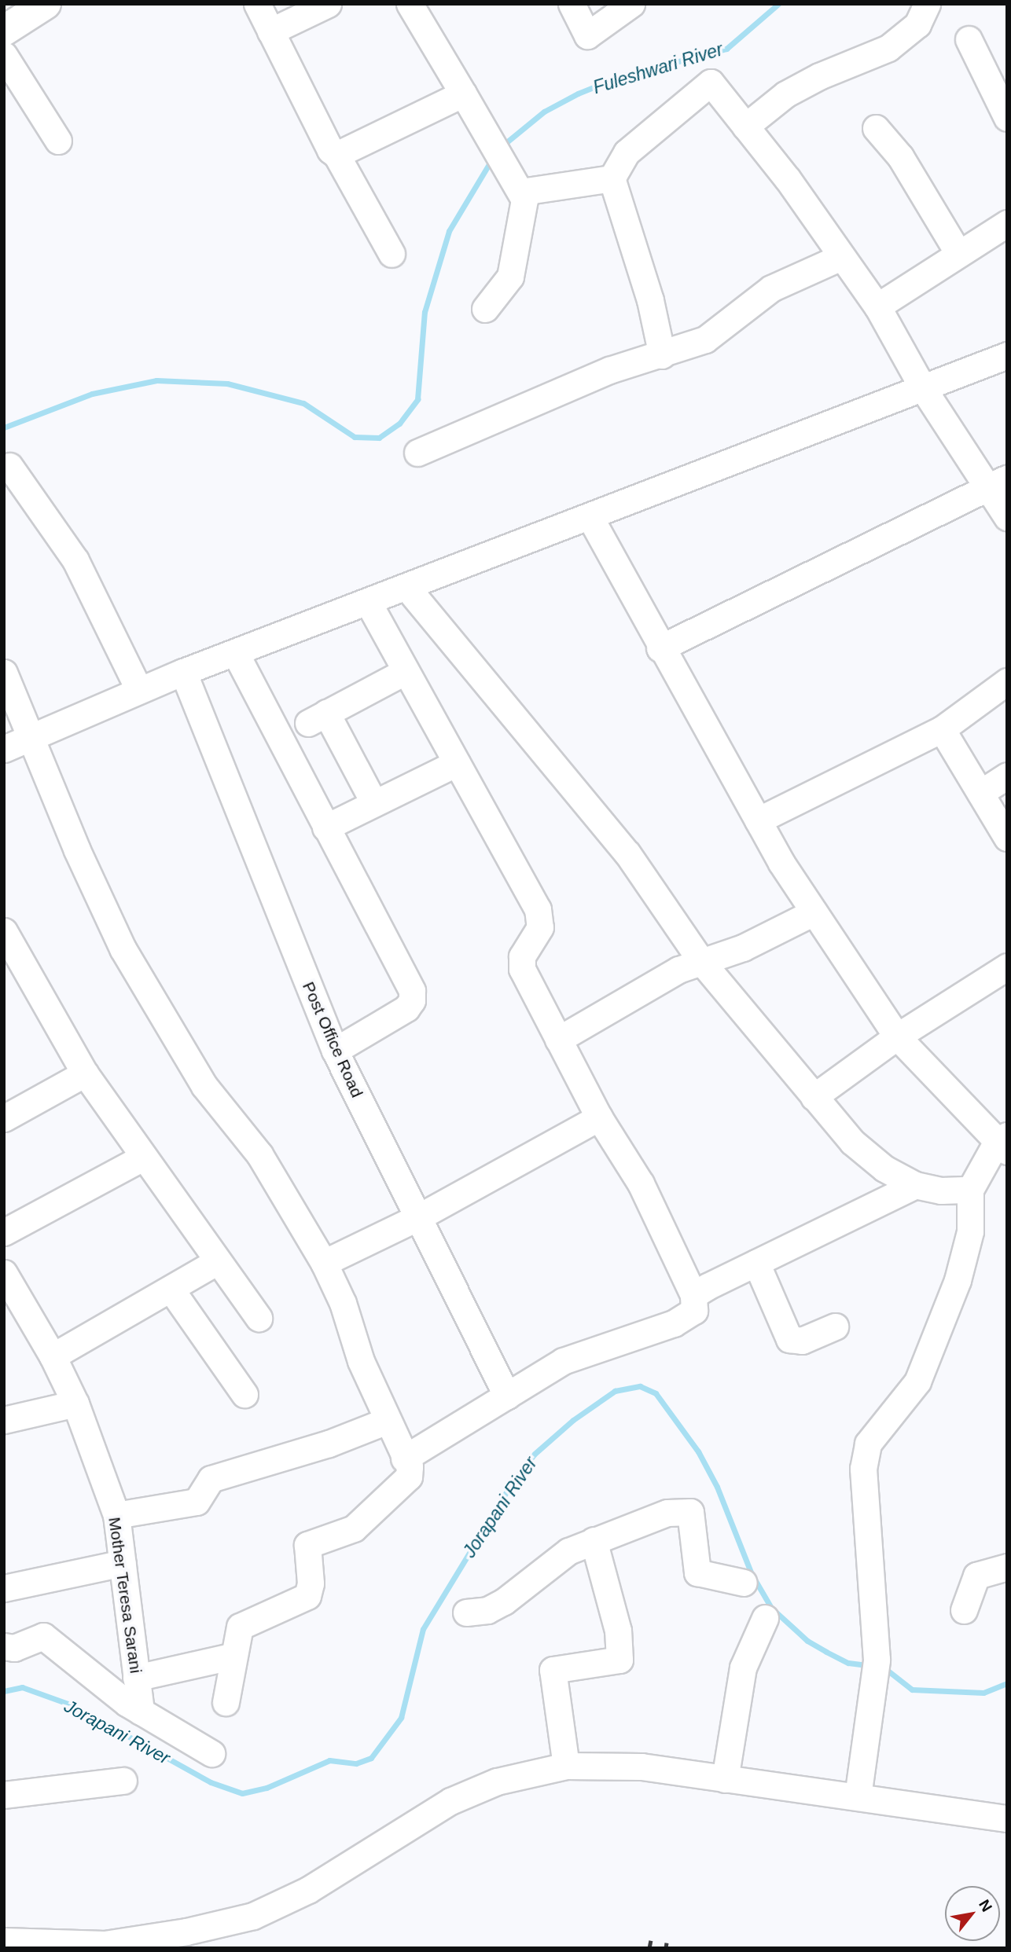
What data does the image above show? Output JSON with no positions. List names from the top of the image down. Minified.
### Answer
{"streets":{"street":["Post Office Road","Mother Teresa Sarani"]},"water":["Fuleshwari River","Jorapani River"],"north":"top right"}
